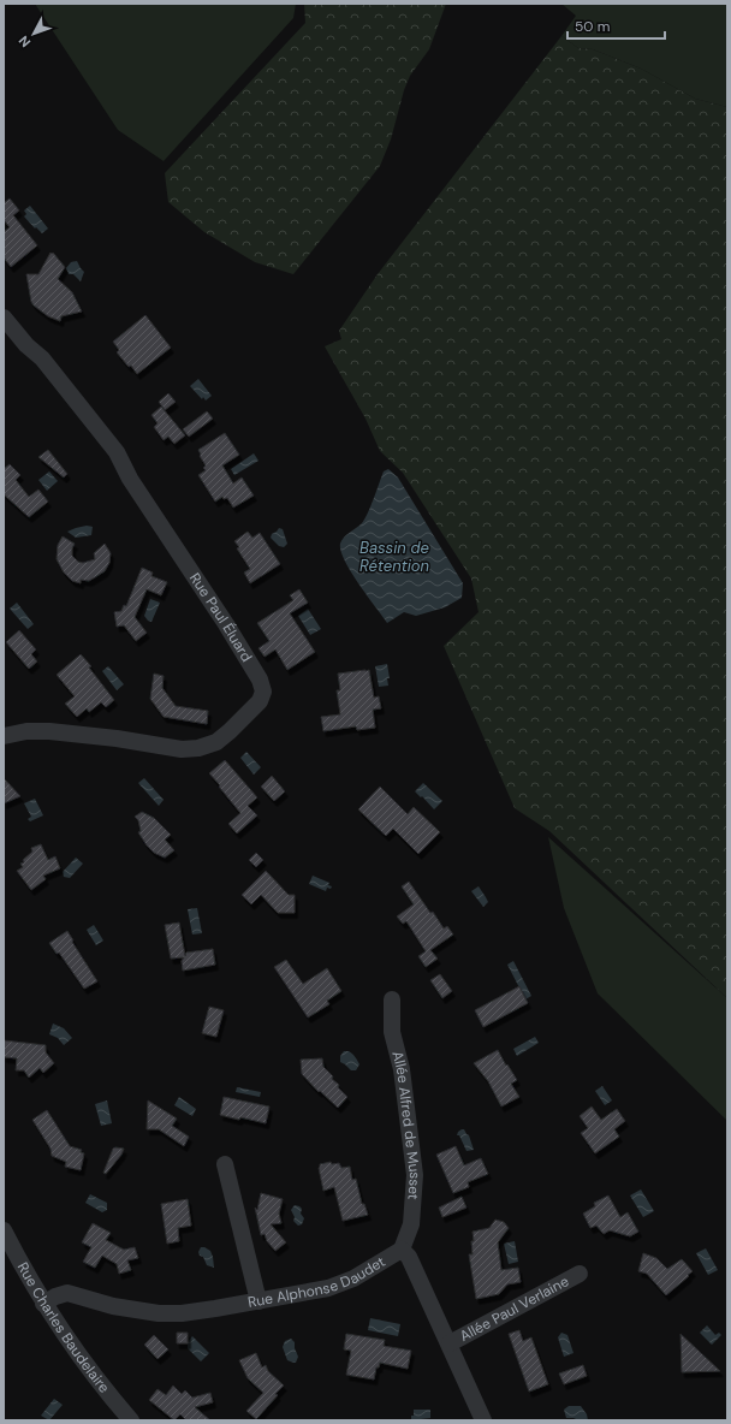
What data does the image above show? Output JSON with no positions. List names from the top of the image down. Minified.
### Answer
{"streets":{"street":["Rue Paul Éluard","Allée Alfred de Musset","Rue Alphonse Daudet","Allée Paul Verlaine","Rue Charles Baudelaire"]},"crossings":[["Allée Alfred de Musset","Rue Alphonse Daudet"],["Rue Alphonse Daudet","Allée Paul Verlaine"],["Rue Alphonse Daudet","Rue Charles Baudelaire"]],"water":["Bassin de Rétention"],"scale_bar":"50 m","north":"bottom left"}
